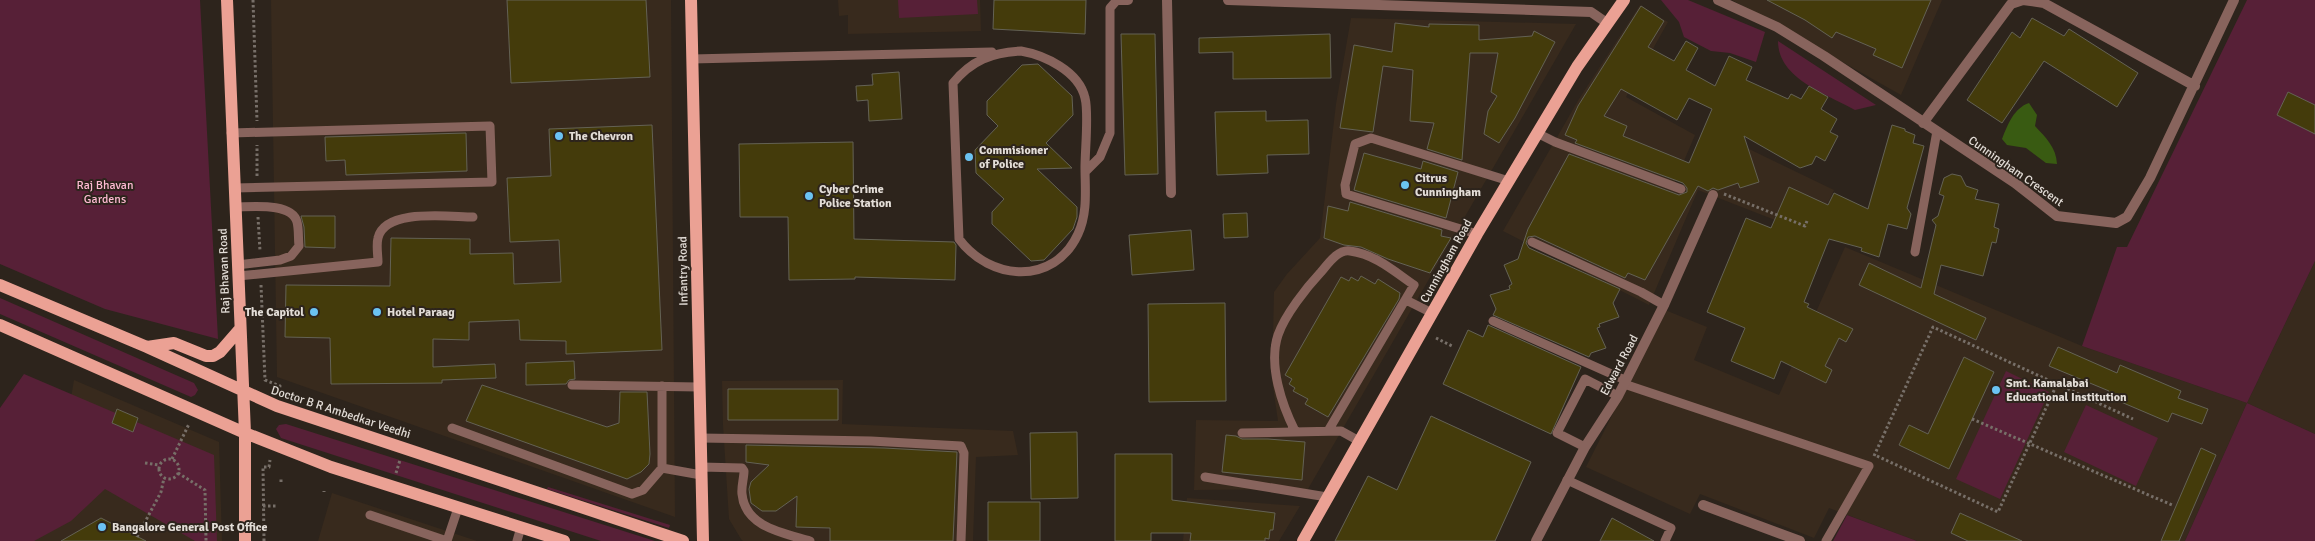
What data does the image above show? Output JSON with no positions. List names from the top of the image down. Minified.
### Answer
{"streets":{"main road":["Cunningham Road","Raj Bhavan Road","Infantry Road","Doctor B R Ambedkar Veedhi"],"street":["Cunningham Crescent","Edward Road"]},"crossings":[["Raj Bhavan Road","Doctor B R Ambedkar Veedhi"]],"parks":["Raj Bhavan Gardens"],"places":["The Chevron","Commisioner of Police","Citrus Cunningham","Cyber Crime Police Station","The Capitol","Hotel Paraag","Smt. Kamalabai Educational Institution","Bangalore General Post Office"]}
